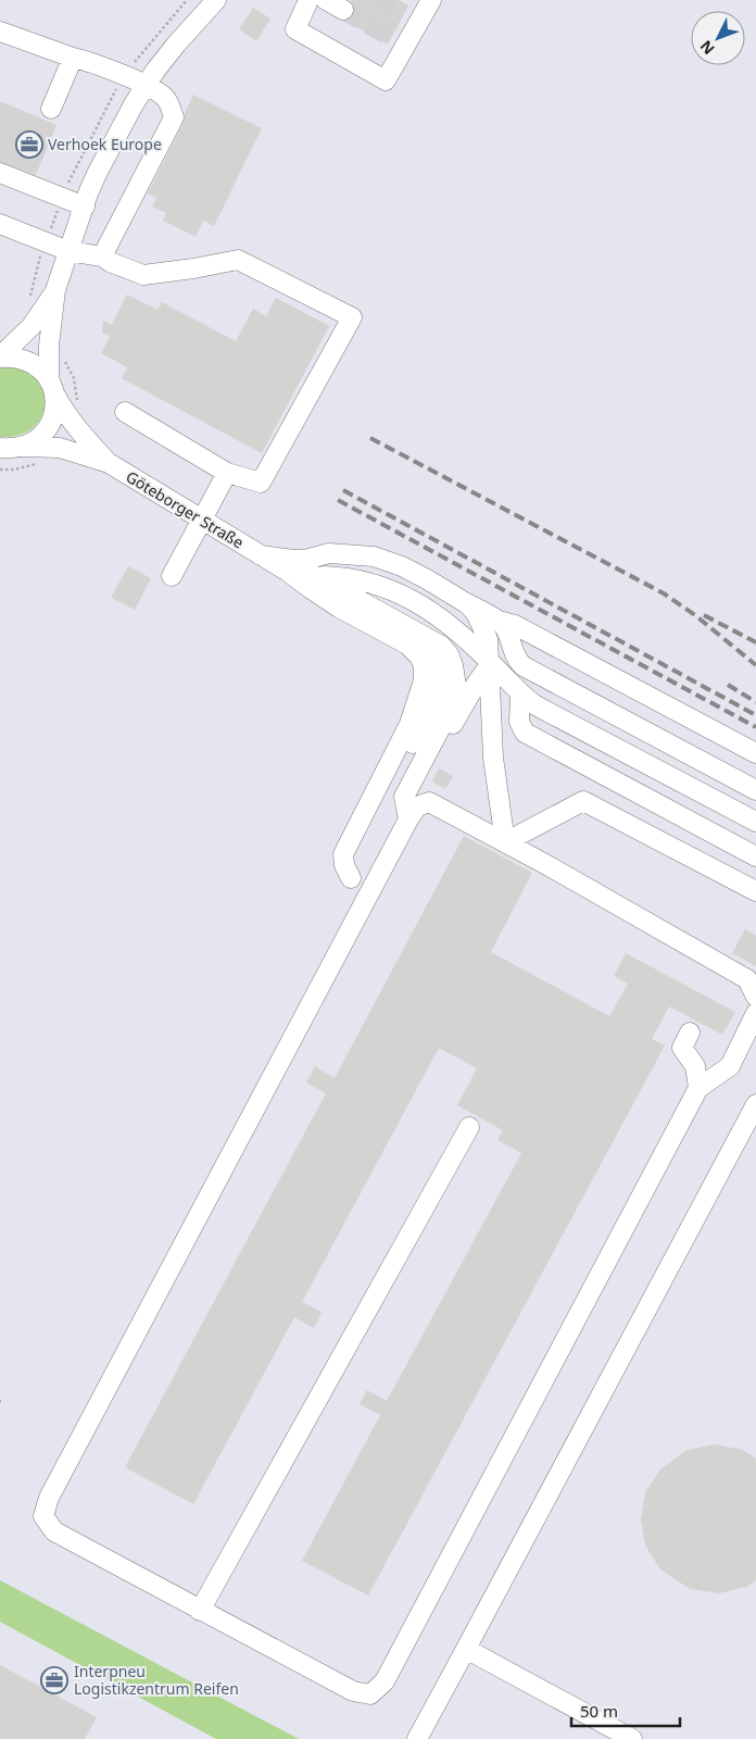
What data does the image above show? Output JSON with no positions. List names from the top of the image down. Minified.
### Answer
{"streets":{"street":["Göteborger Straße"]},"places":{"office":["Verhoek Europe","Interpneu Logistikzentrum Reifen"]},"scale_bar":"50 m","north":"bottom left"}
